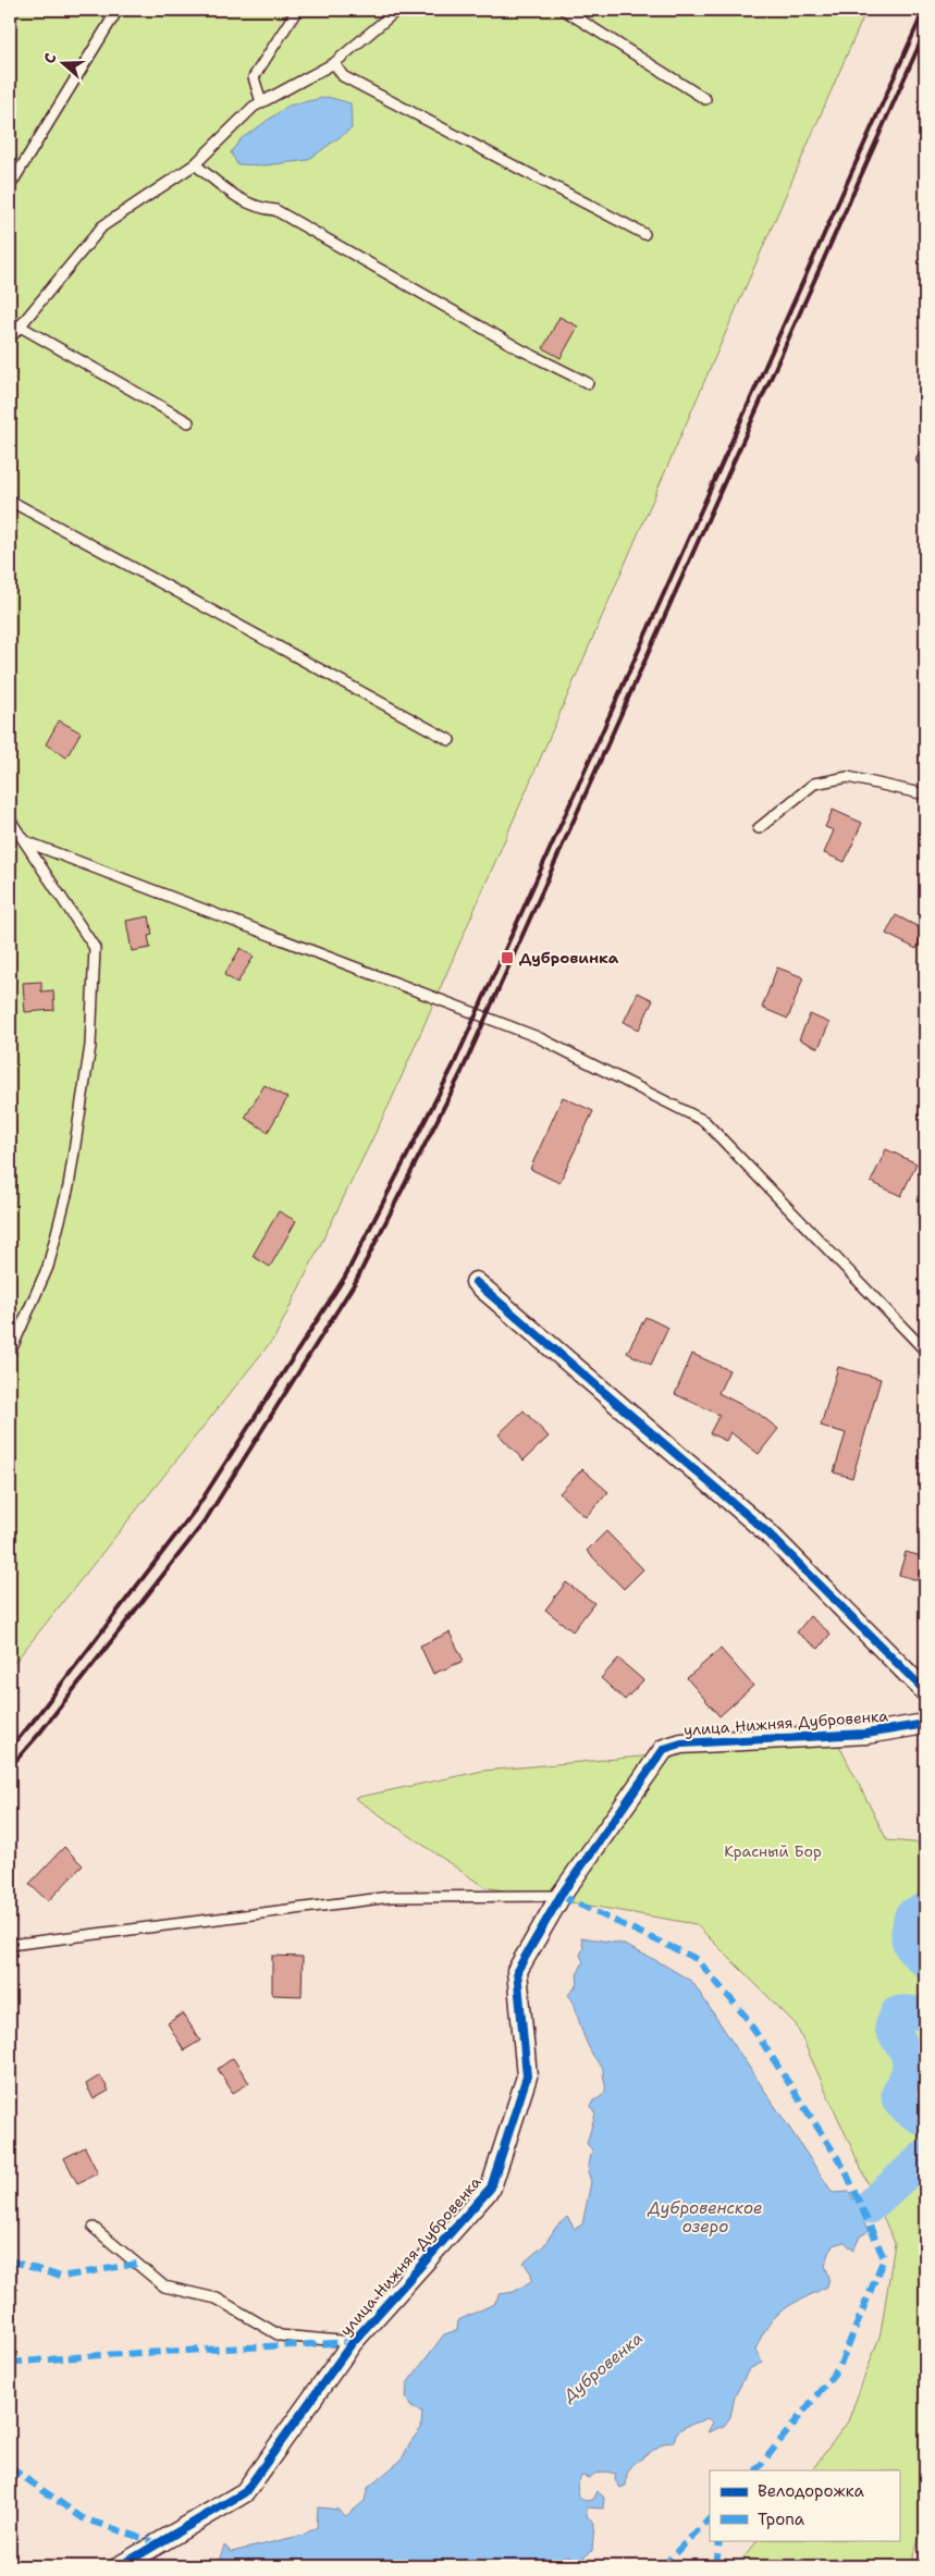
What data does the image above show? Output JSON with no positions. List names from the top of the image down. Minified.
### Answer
{"streets":{"street":["улица Нижняя Дубровенка"]},"water":["Дубровенское озеро","Дубровенка"],"parks":["Красный Бор"],"places":{"transit":["Дубровинка"]},"legend":["Велодорожка","Тропа"],"north":"left"}
